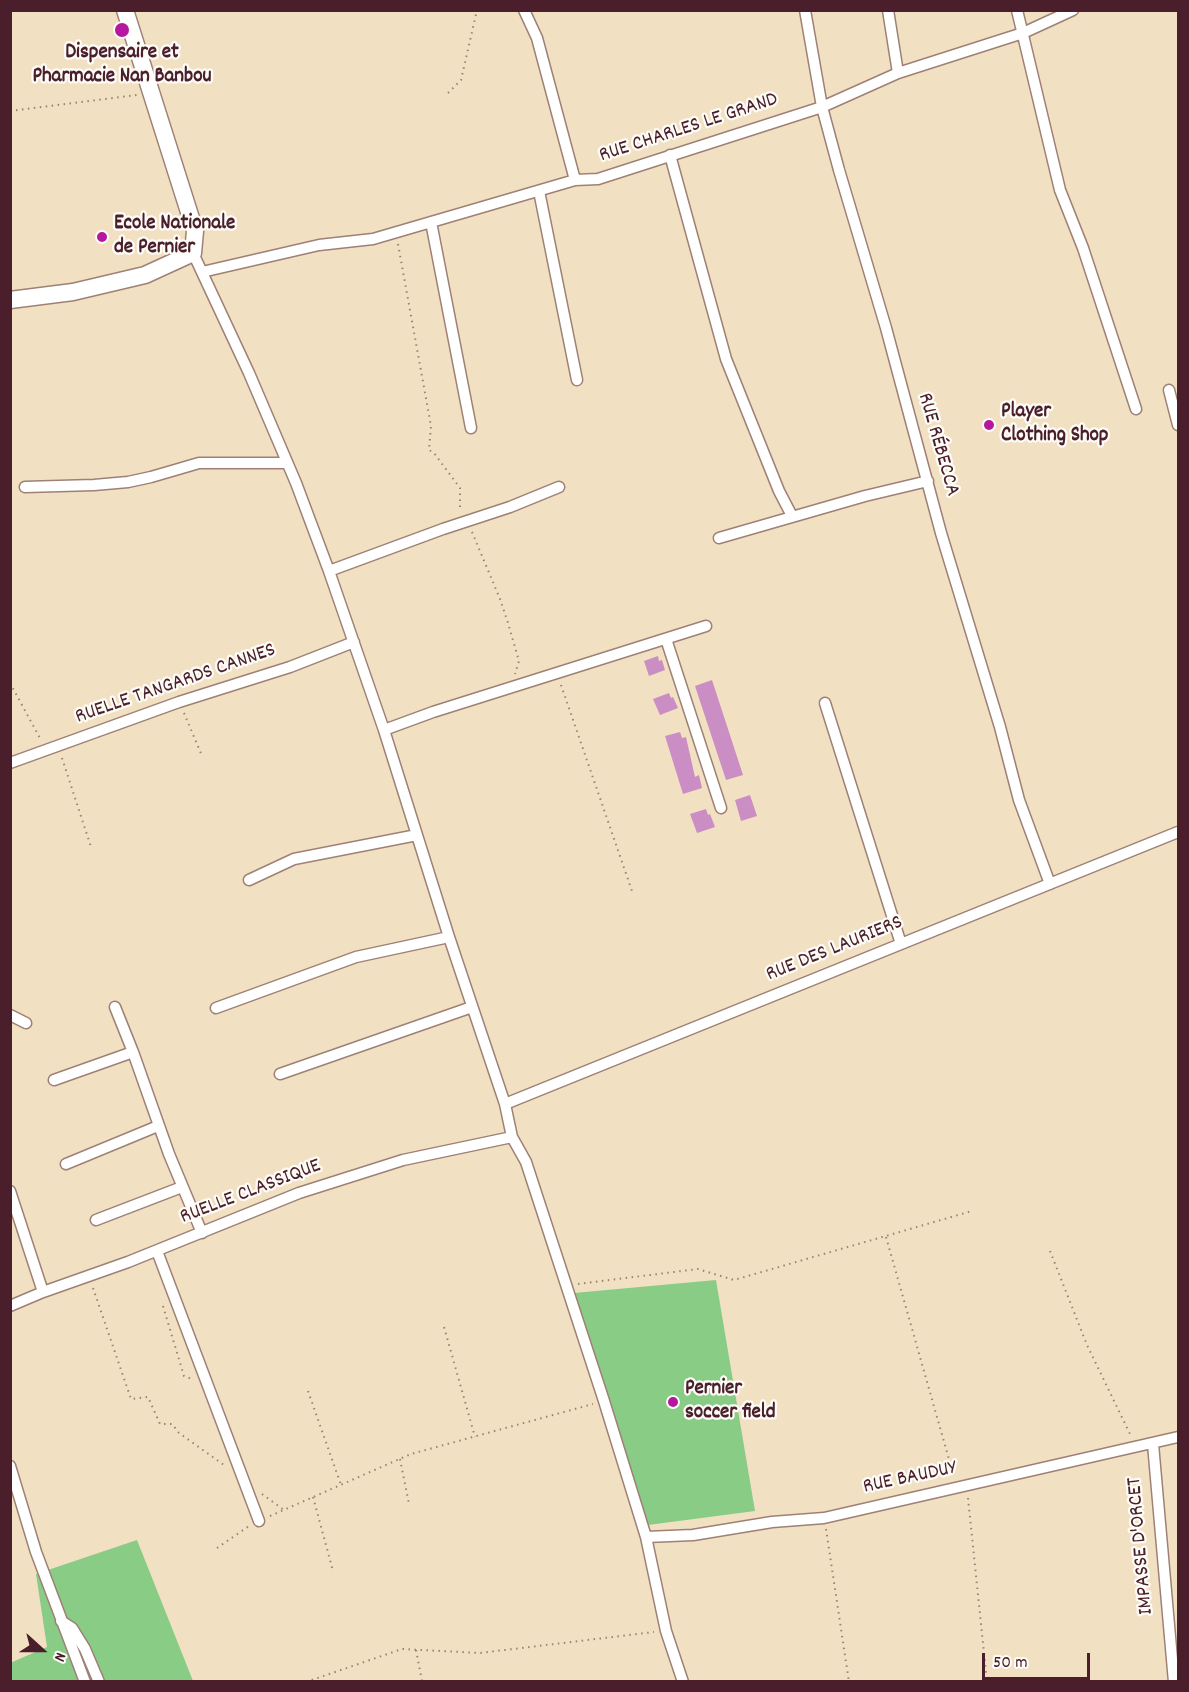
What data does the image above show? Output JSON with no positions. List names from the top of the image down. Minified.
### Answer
{"streets":{"street":["RUE CHARLES LE GRAND","RUE RÉBECCA","RUELLE TANGARDS CANNES","RUE DES LAURIERS","RUELLE CLASSIQUE","RUE BAUDUY","IMPASSE D'ORCET"]},"crossings":[["RUE CHARLES LE GRAND","RUE RÉBECCA"],["RUE RÉBECCA","RUE DES LAURIERS"],["RUE BAUDUY","IMPASSE D'ORCET"]],"places":["Dispensaire et Pharmacie Nan Banbou","Ecole Nationale de Pernier","Player Clothing Shop","Pernier soccer field"],"scale_bar":"50 m","north":"right"}
